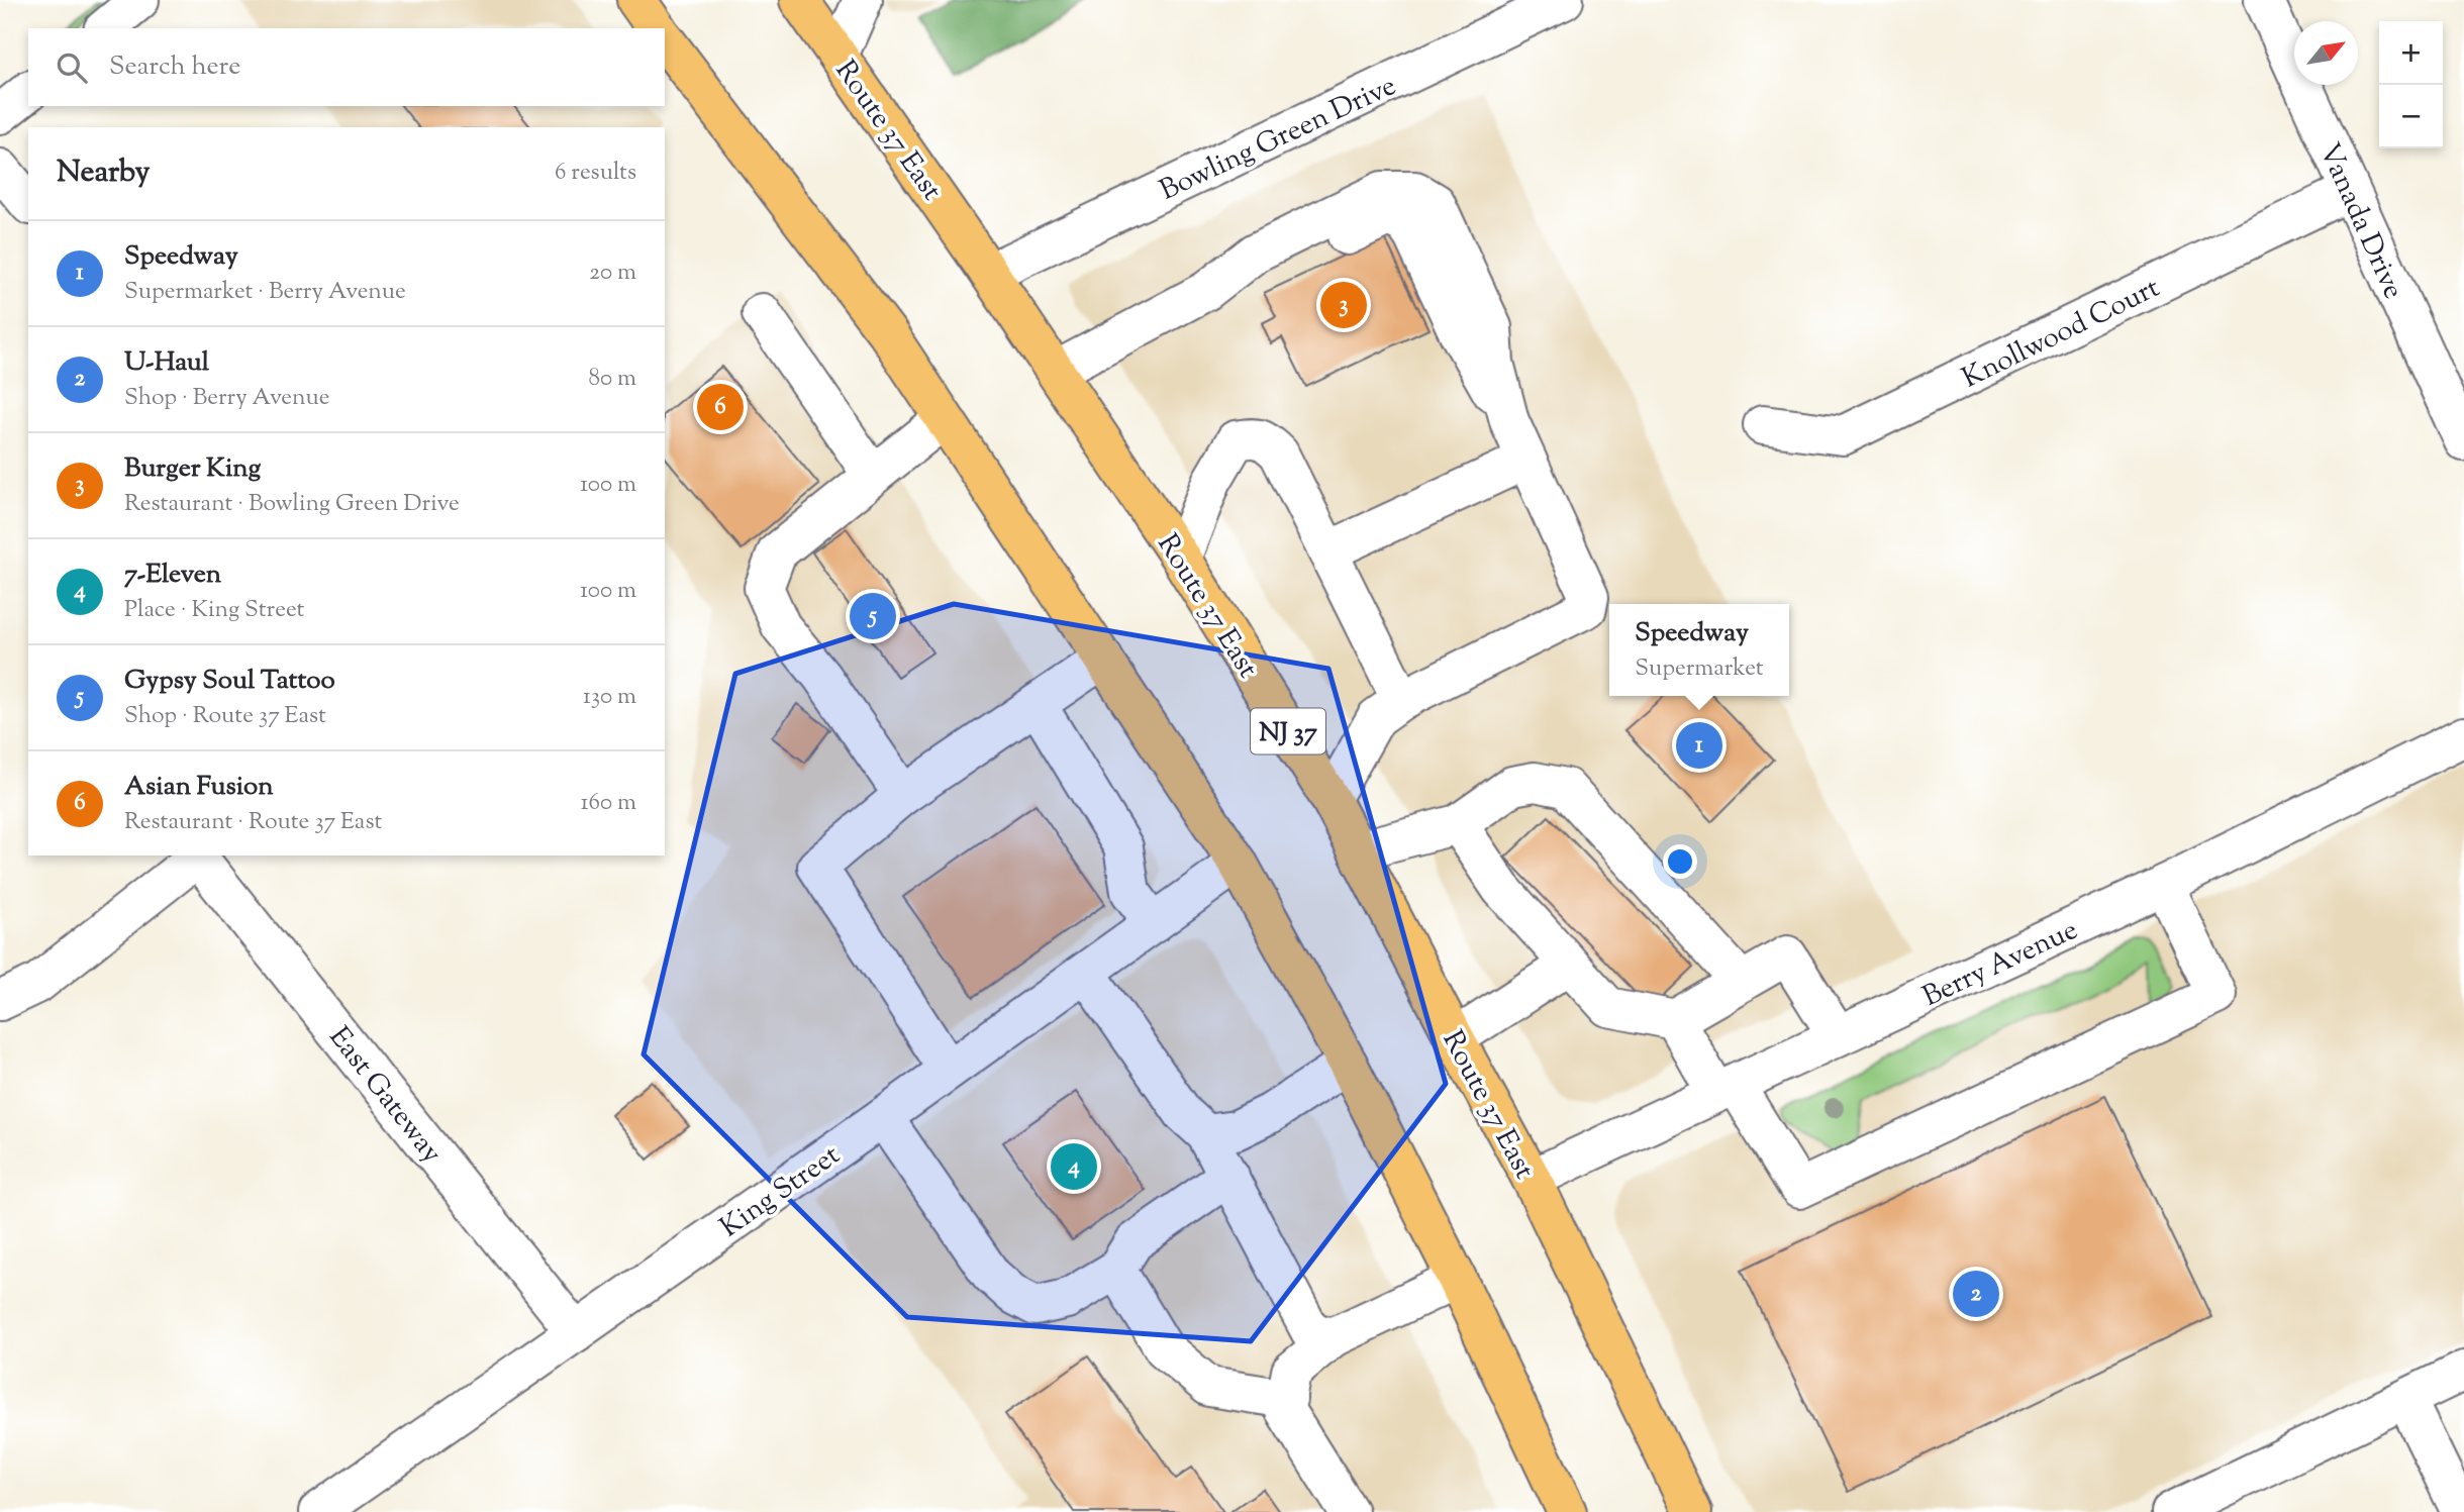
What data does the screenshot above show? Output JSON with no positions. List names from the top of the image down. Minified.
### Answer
{"streets":{"highway":["Route 37 East","NJ 37"],"street":["Bowling Green Drive","Vanada Drive","Knollwood Court","Berry Avenue","East Gateway","King Street"]},"crossings":[["Route 37 East","Bowling Green Drive"],["Route 37 East","Berry Avenue"],["Vanada Drive","Knollwood Court"],["East Gateway","King Street"]],"north":"top right","page":{"map_buttons":["+","−"],"search":"Search here","heading":["Nearby","6 results"],"list":[{"mark":"1","name":"Speedway","note":"Supermarket · Berry Avenue","value":"20 m"},{"mark":"2","name":"U-Haul","note":"Shop · Berry Avenue","value":"80 m"},{"mark":"3","name":"Burger King","note":"Restaurant · Bowling Green Drive","value":"100 m"},{"mark":"4","name":"7-Eleven","note":"Place · King Street","value":"100 m"},{"mark":"5","name":"Gypsy Soul Tattoo","note":"Shop · Route 37 East","value":"130 m"},{"mark":"6","name":"Asian Fusion","note":"Restaurant · Route 37 East","value":"160 m"}],"pins":["3","6","5","1","4","2"],"popup":["Speedway","Supermarket"]}}
